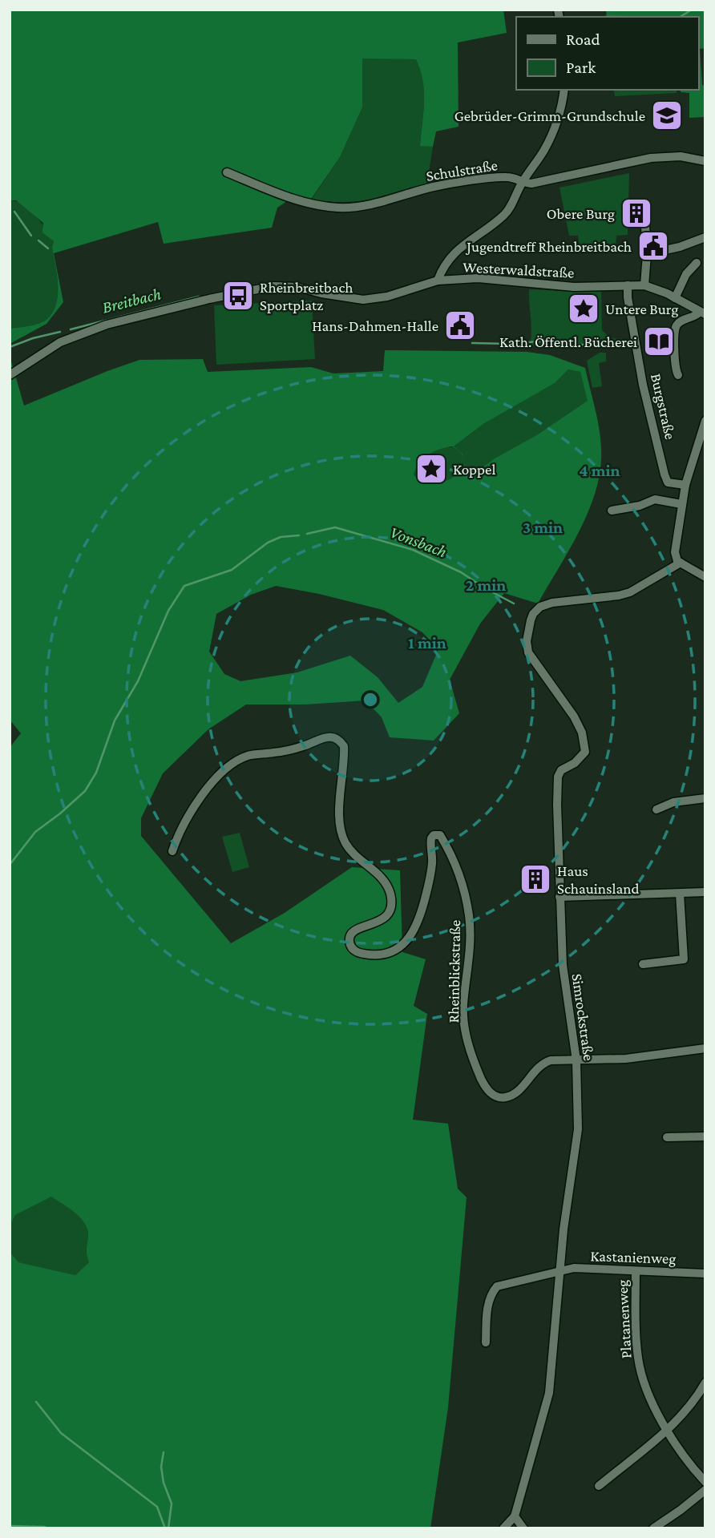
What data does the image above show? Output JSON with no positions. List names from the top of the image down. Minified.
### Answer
{"streets":{"street":["Schulstraße","Westerwaldstraße","Burgstraße","Rheinblickstraße","Simrockstraße","Kastanienweg","Platanenweg"]},"crossings":[["Westerwaldstraße","Burgstraße"],["Rheinblickstraße","Simrockstraße"],["Simrockstraße","Kastanienweg"],["Kastanienweg","Platanenweg"]],"water":["Breitbach","Vonsbach"],"places":{"school or university":["Gebrüder-Grimm-Grundschule"],"building":["Obere Burg","Haus Schauinsland"],"public building":["Jugendtreff Rheinbreitbach","Hans-Dahmen-Halle"],"bus stop":["Rheinbreitbach Sportplatz"],"place":["Untere Burg","Koppel"],"library":["Kath. Öffentl. Bücherei"]},"legend":["Road","Park"],"rings":["4 min","3 min","2 min","1 min"]}
